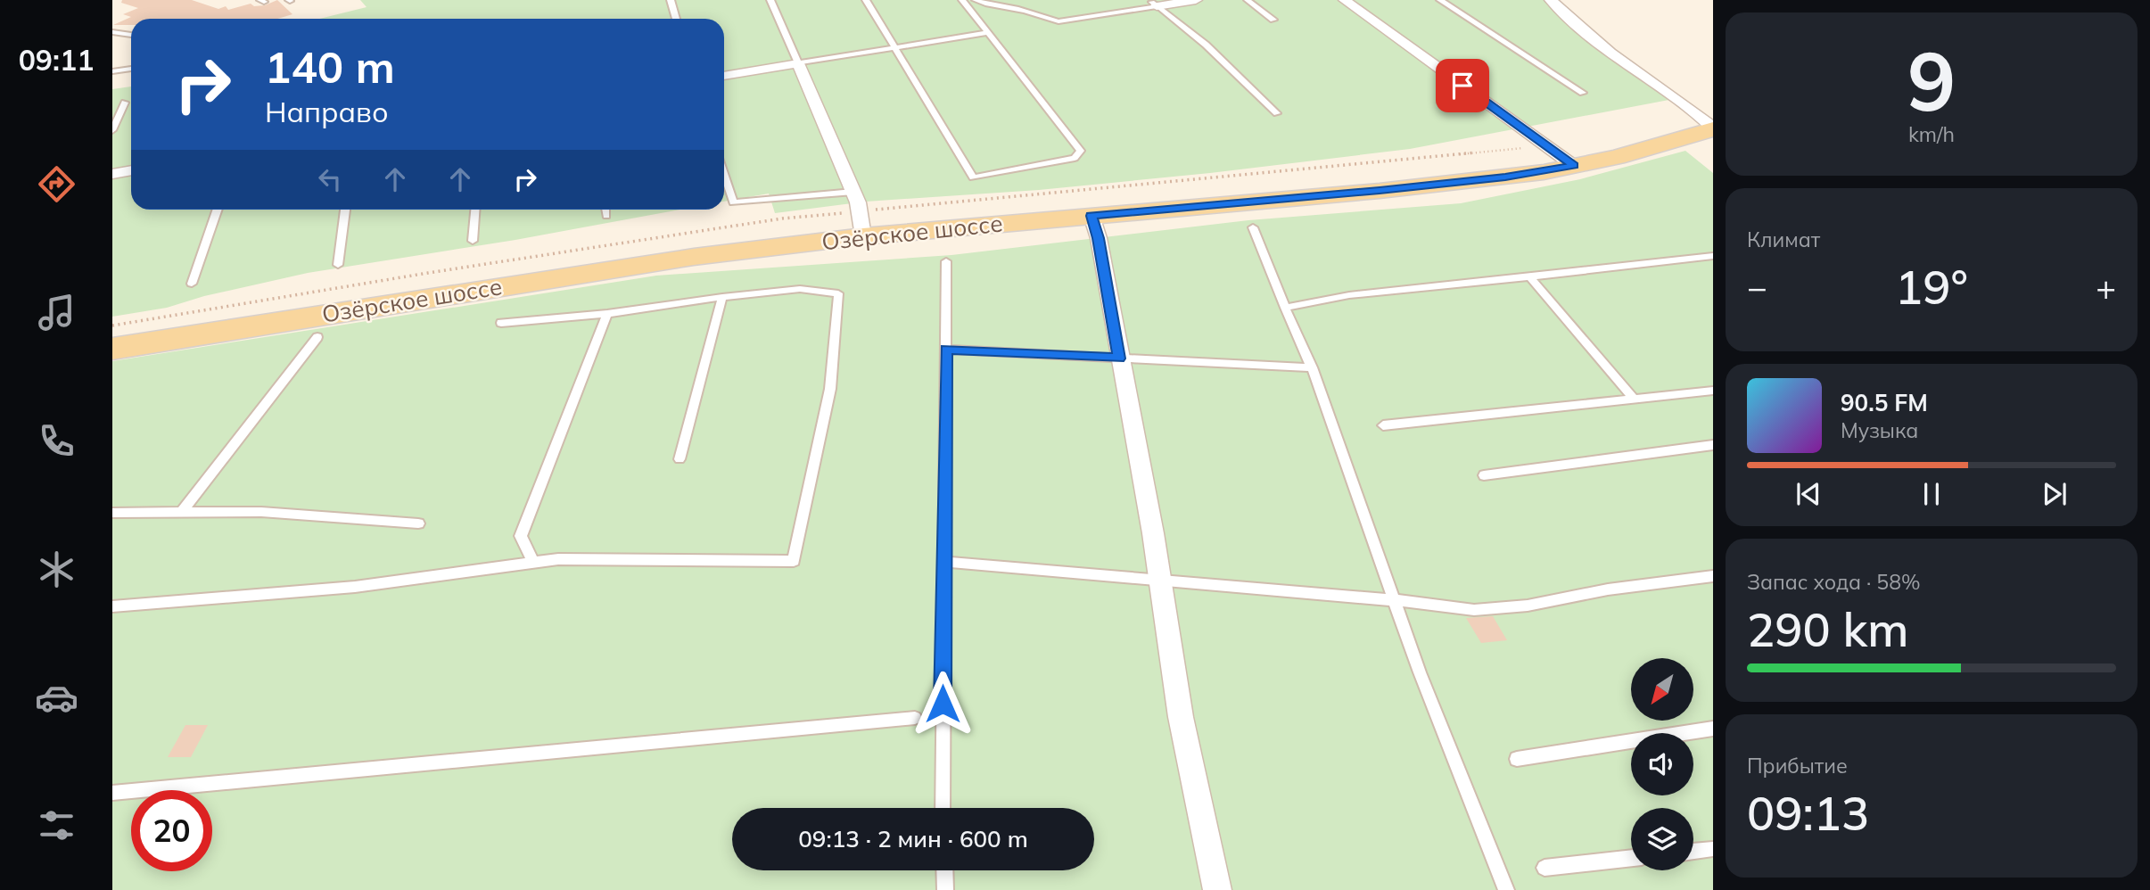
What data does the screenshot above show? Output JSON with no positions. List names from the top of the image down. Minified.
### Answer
{"streets":{"main road":["Озёрское шоссе"]},"north":"bottom left","page":{"tabs":"09:11","tile":[["9","km/h"],"Климат",["Запас хода · 58%","290 km"],["Прибытие","09:13"]],"turn":["140 m","Направо"],"heat":["−","19°","+"],"song":["90.5 FM","Музыка"],"limit":"20","trip":"09:13 · 2 мин · 600 m"}}
